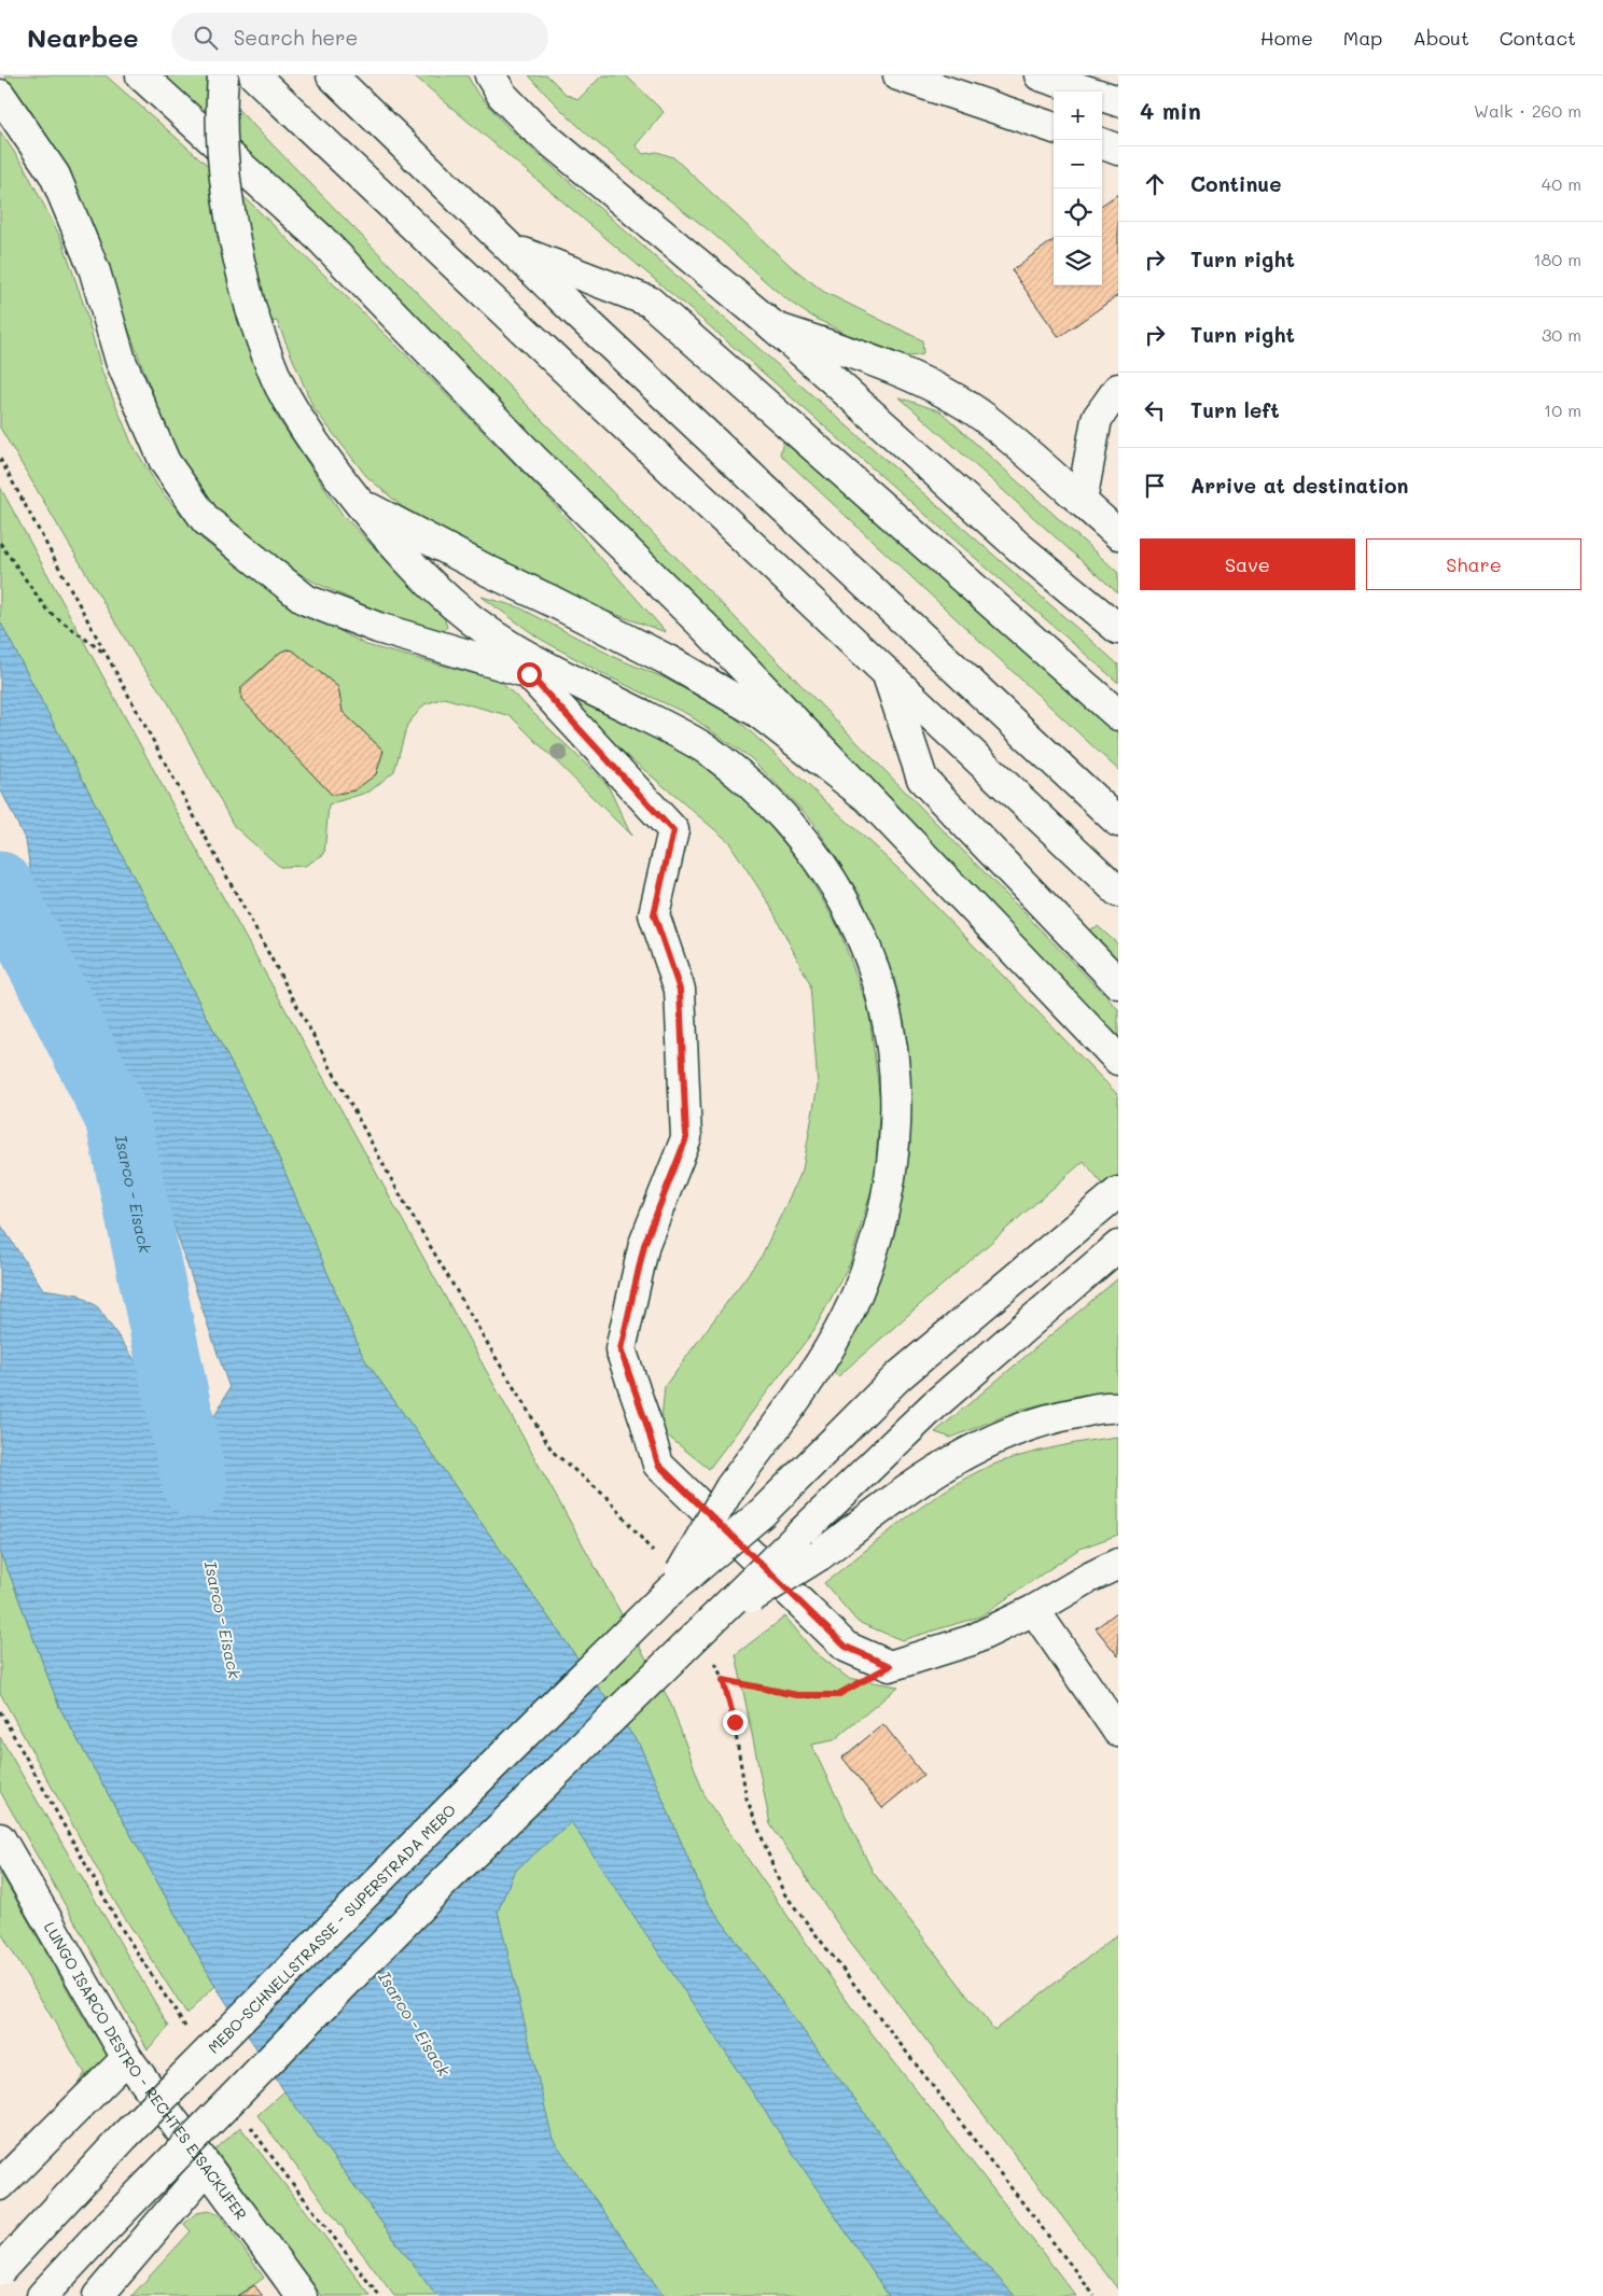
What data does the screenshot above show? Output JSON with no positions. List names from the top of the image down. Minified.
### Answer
{"streets":{"main road":["MEBO-SCHNELLSTRASSE - SUPERSTRADA MEBO","LUNGO ISARCO DESTRO - RECHTES EISACKUFER"]},"water":["Isarco - Eisack"],"page":{"header":"Nearbee","search":"Search here","nav":["Home","Map","About","Contact"],"heading":["4 min","Walk · 260 m"],"map_buttons":["+","−"],"list":[["Continue","40 m"],["Turn right","180 m"],["Turn right","30 m"],["Turn left","10 m"],"Arrive at destination"],"buttons":["Save","Share"]}}
